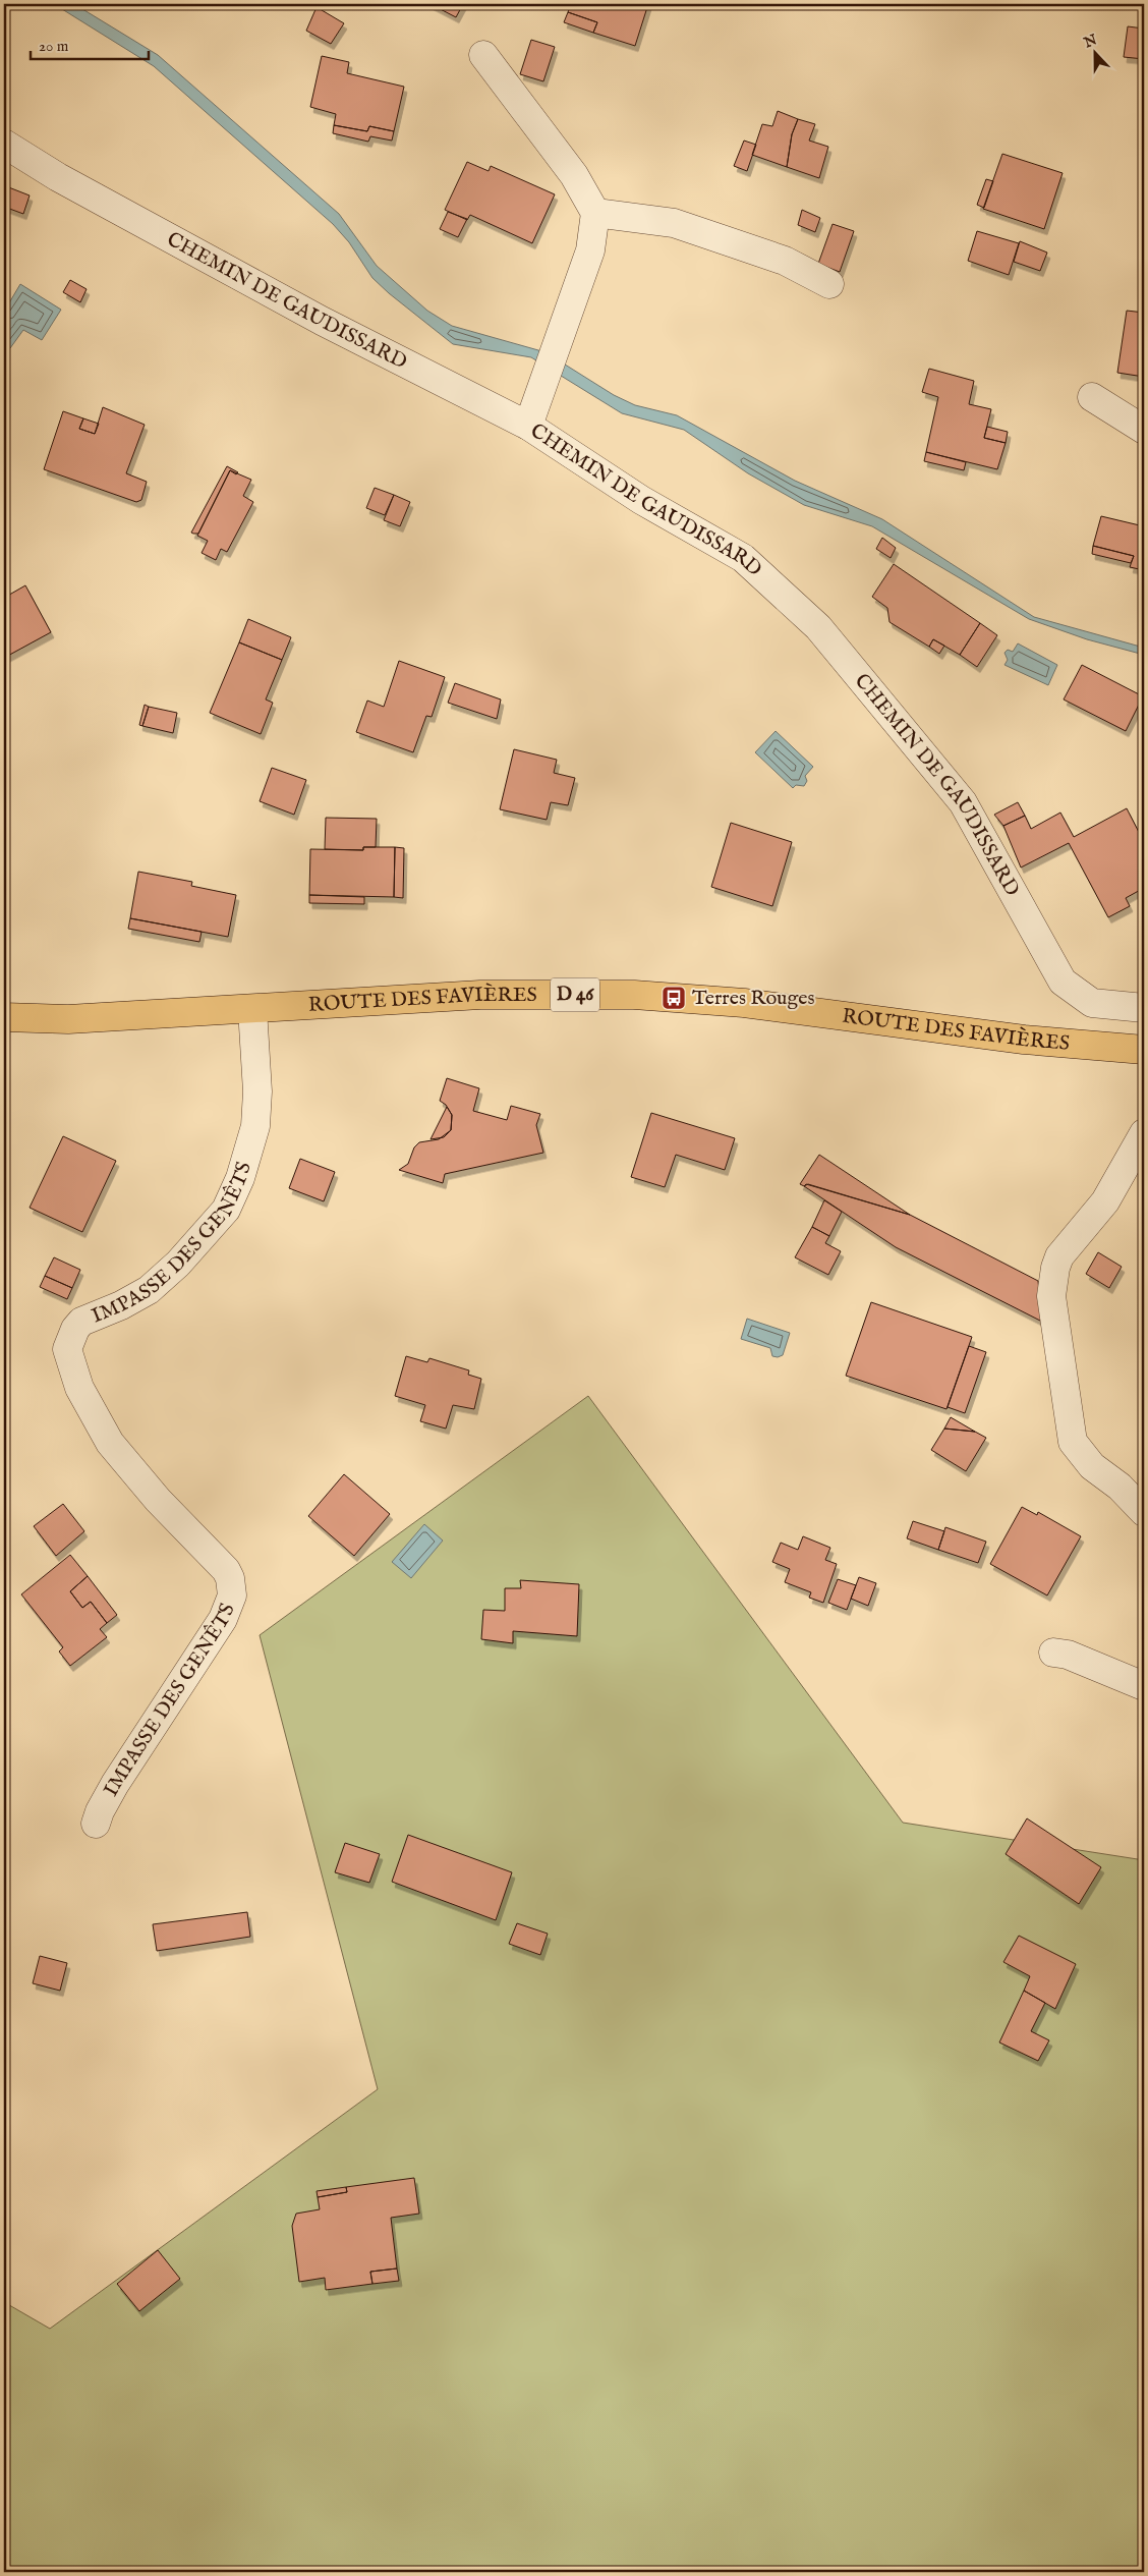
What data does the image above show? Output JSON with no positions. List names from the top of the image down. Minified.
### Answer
{"streets":{"main road":["D 46","ROUTE DES FAVIÈRES"],"street":["CHEMIN DE GAUDISSARD","IMPASSE DES GENÊTS"]},"crossings":[["ROUTE DES FAVIÈRES","IMPASSE DES GENÊTS"]],"places":{"bus stop":["Terres Rouges"]},"scale_bar":"20 m","north":"top"}
